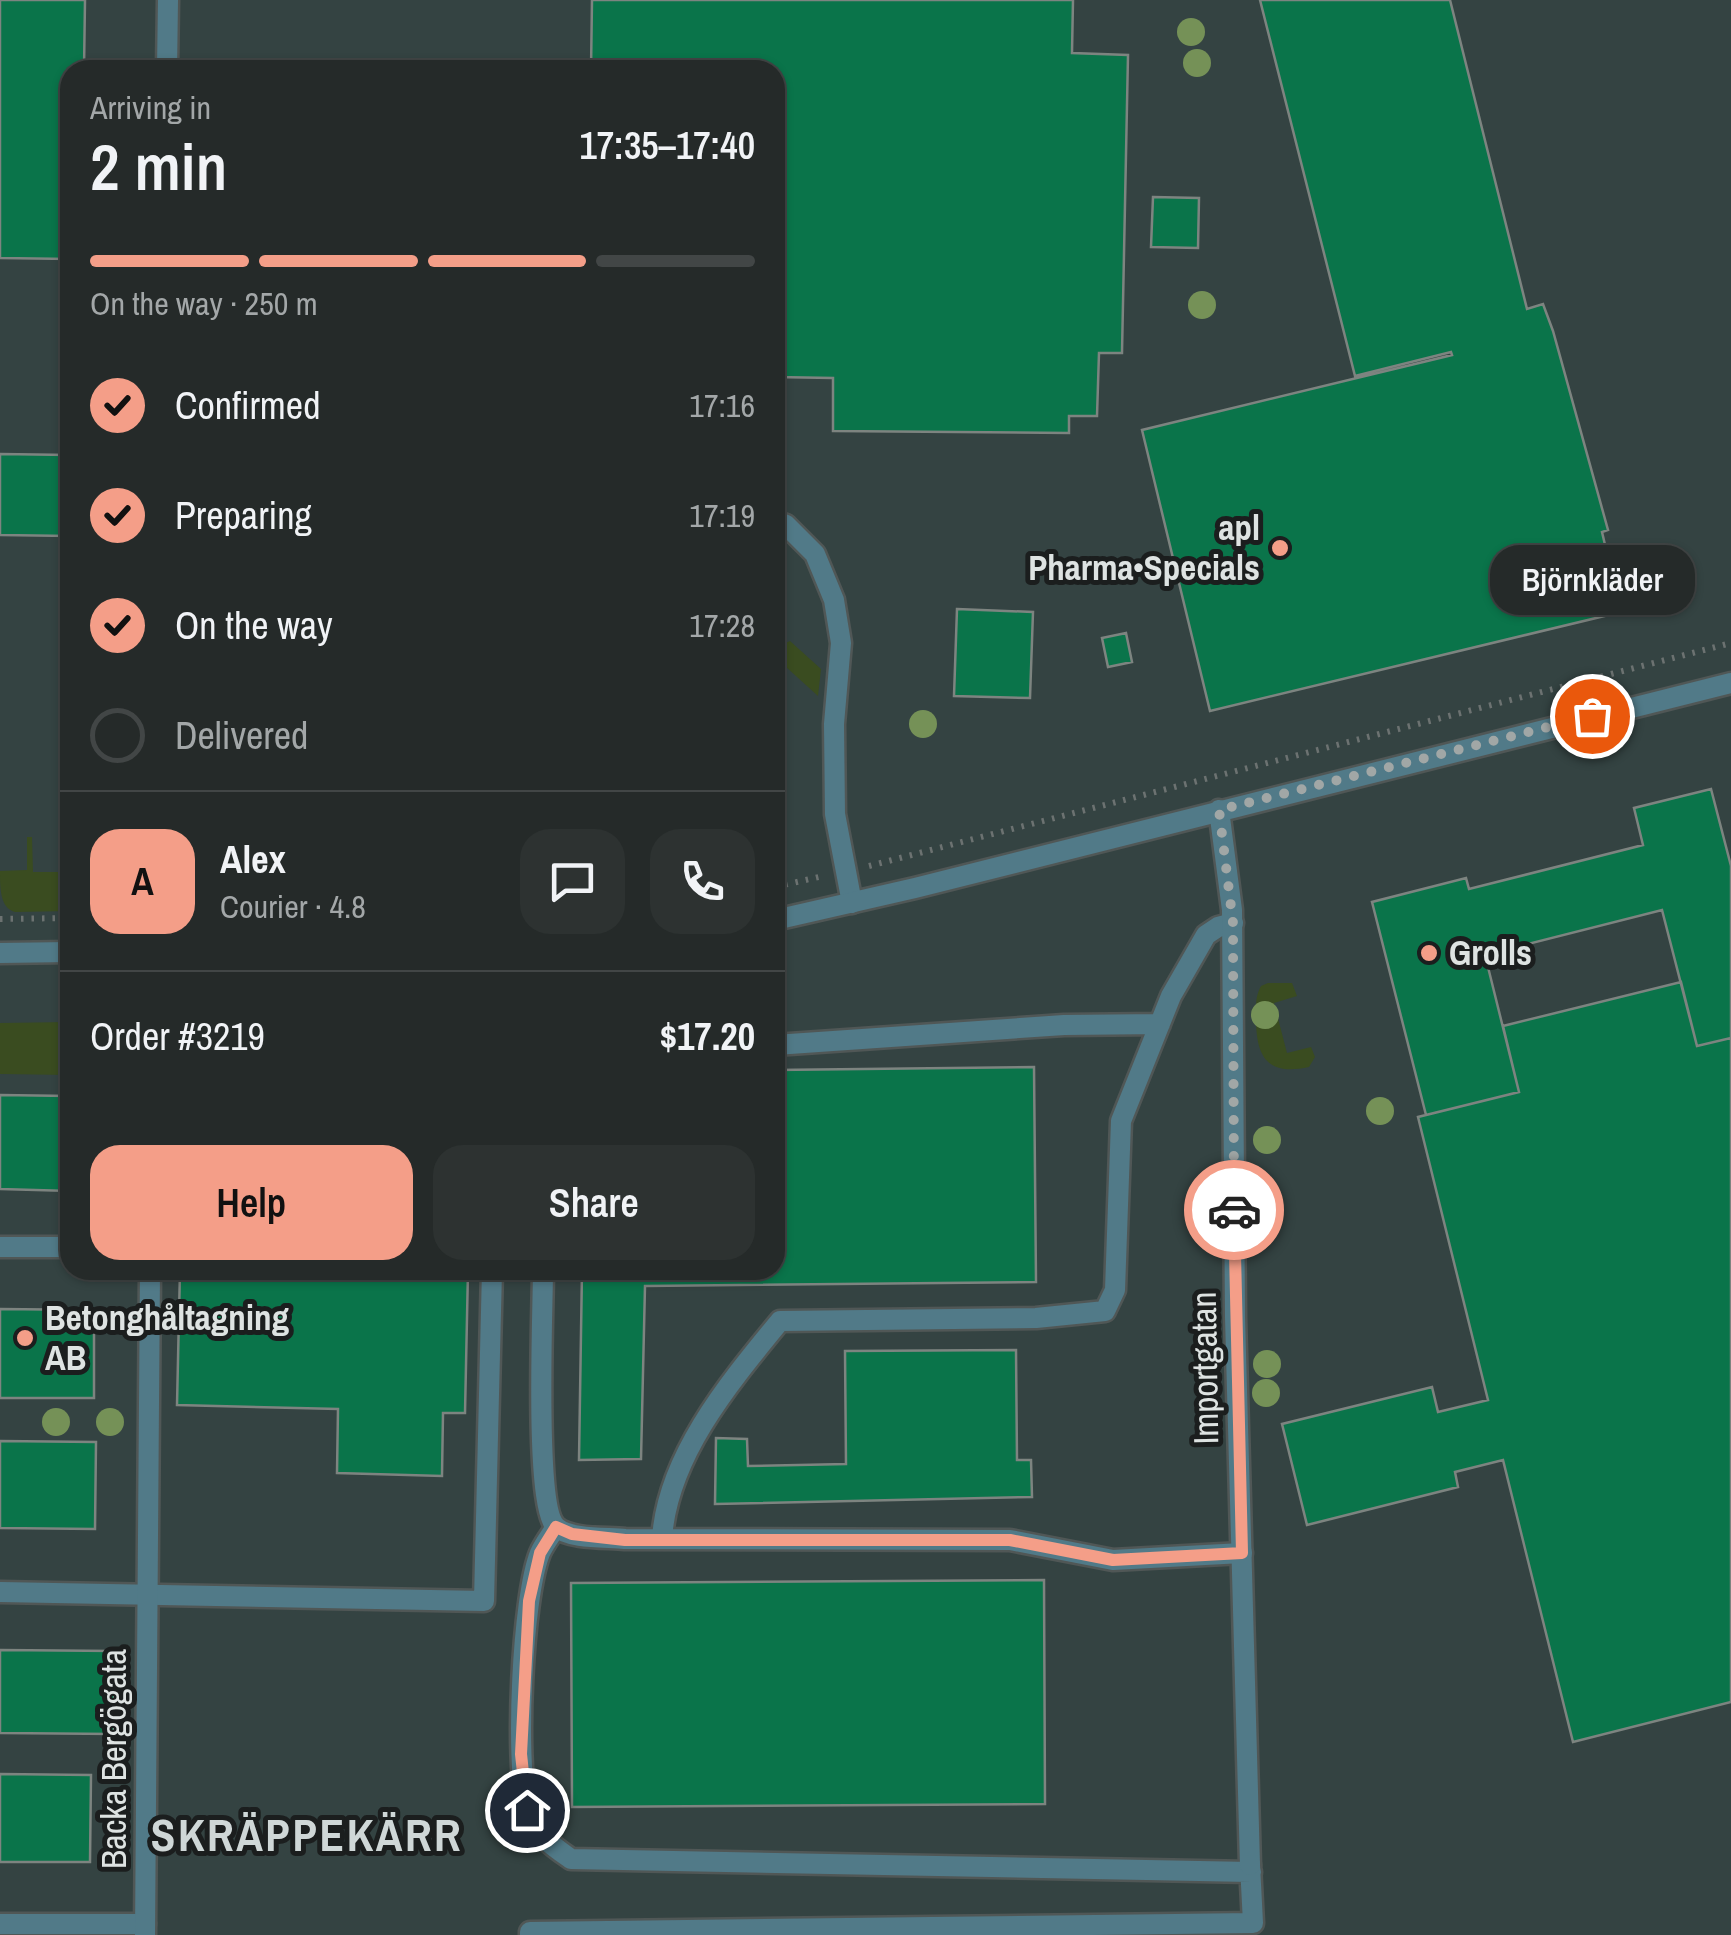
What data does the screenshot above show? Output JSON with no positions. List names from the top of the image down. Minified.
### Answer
{"streets":{"street":["Importgatan","Backa Bergögata"]},"districts":["SKRÄPPEKÄRR"],"places":["apl Pharma•Specials","Björnkläder","Grolls","Betonghåltagning AB"],"page":{"heading":["2 min","Arriving in","17:35–17:40"],"panel":["Alex","Courier · 4.8","Order #3219","$17.20"],"bar":"On the way · 250 m","list":[["Confirmed","17:16"],["Preparing","17:19"],["On the way","17:28"],"Delivered"],"bubble":"Björnkläder","round":"A","buttons":["Help","Share"]}}
